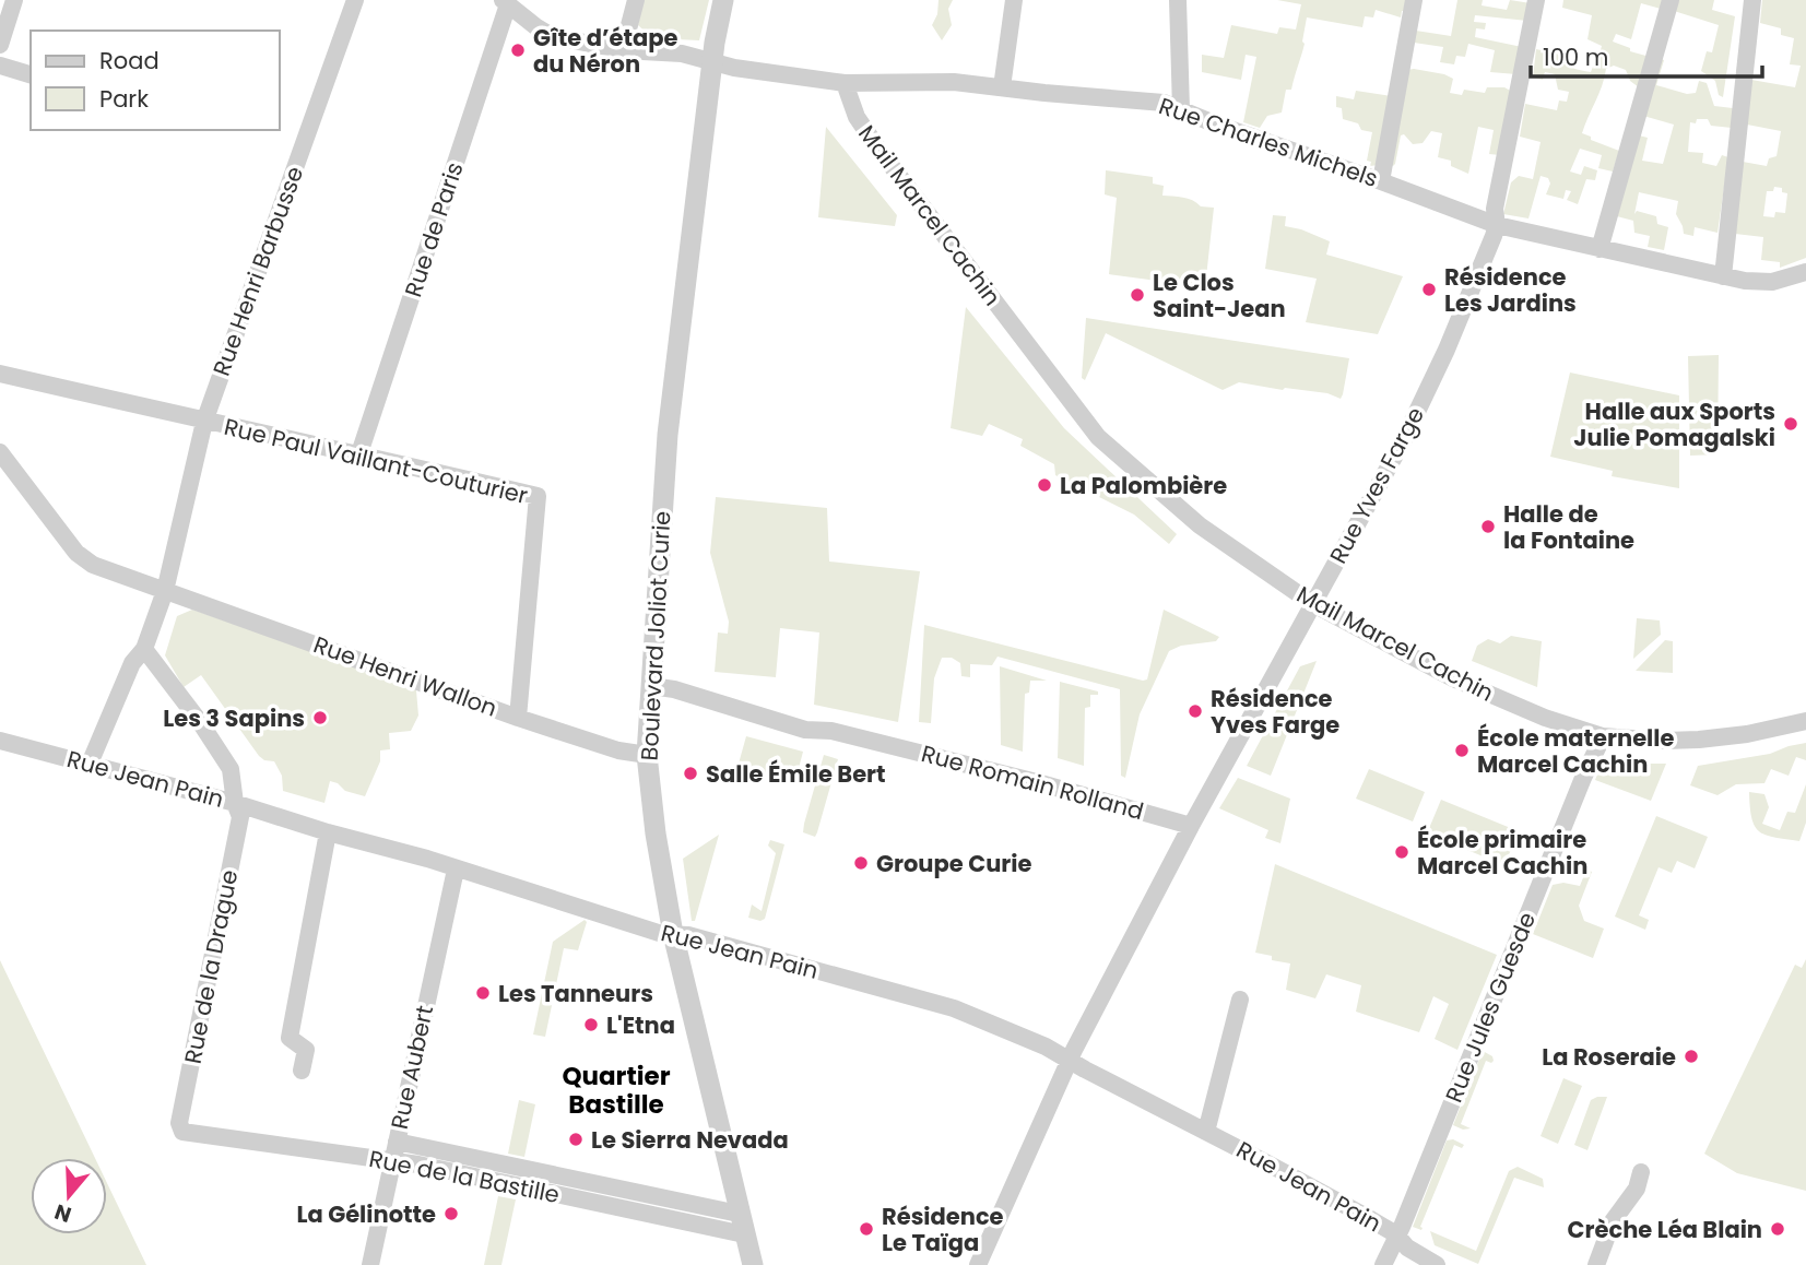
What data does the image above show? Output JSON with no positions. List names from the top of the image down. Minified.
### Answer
{"streets":{"street":["Rue Charles Michels","Mail Marcel Cachin","Rue de Paris","Rue Henri Barbusse","Rue Paul Vaillant-Couturier","Rue Yves Farge","Boulevard Joliot Curie","Rue Henri Wallon","Rue Jean Pain","Rue Romain Rolland","Rue de la Drague","Rue Jules Guesde","Rue Aubert","Rue de la Bastille"]},"crossings":[["Rue Charles Michels","Mail Marcel Cachin"],["Rue Charles Michels","Rue de Paris"],["Rue Charles Michels","Rue Yves Farge"],["Rue Charles Michels","Boulevard Joliot Curie"],["Mail Marcel Cachin","Rue Yves Farge"],["Mail Marcel Cachin","Rue Jules Guesde"],["Rue de Paris","Rue Paul Vaillant-Couturier"],["Rue Henri Barbusse","Rue Paul Vaillant-Couturier"],["Rue Henri Barbusse","Rue Henri Wallon"],["Rue Henri Barbusse","Rue de la Drague"],["Rue Paul Vaillant-Couturier","Rue Henri Wallon"],["Rue Yves Farge","Rue Jean Pain"],["Rue Yves Farge","Rue Romain Rolland"],["Boulevard Joliot Curie","Rue Henri Wallon"],["Boulevard Joliot Curie","Rue Jean Pain"],["Boulevard Joliot Curie","Rue Romain Rolland"],["Boulevard Joliot Curie","Rue de la Bastille"],["Rue Jean Pain","Rue de la Drague"],["Rue Jean Pain","Rue Jules Guesde"],["Rue Jean Pain","Rue Aubert"],["Rue de la Drague","Rue de la Bastille"],["Rue Aubert","Rue de la Bastille"]],"districts":["Quartier Bastille"],"places":["Gîte d’étape du Néron","Résidence Les Jardins","Le Clos Saint-Jean","Halle aux Sports Julie Pomagalski","La Palombière","Halle de la Fontaine","Résidence Yves Farge","Les 3 Sapins","École maternelle Marcel Cachin","Salle Émile Bert","École primaire Marcel Cachin","Groupe Curie","Les Tanneurs","L'Etna","La Roseraie","Le Sierra Nevada","La Gélinotte","Résidence Le Taïga","Crèche Léa Blain"],"legend":["Road","Park"],"scale_bar":"100 m","north":"bottom"}
